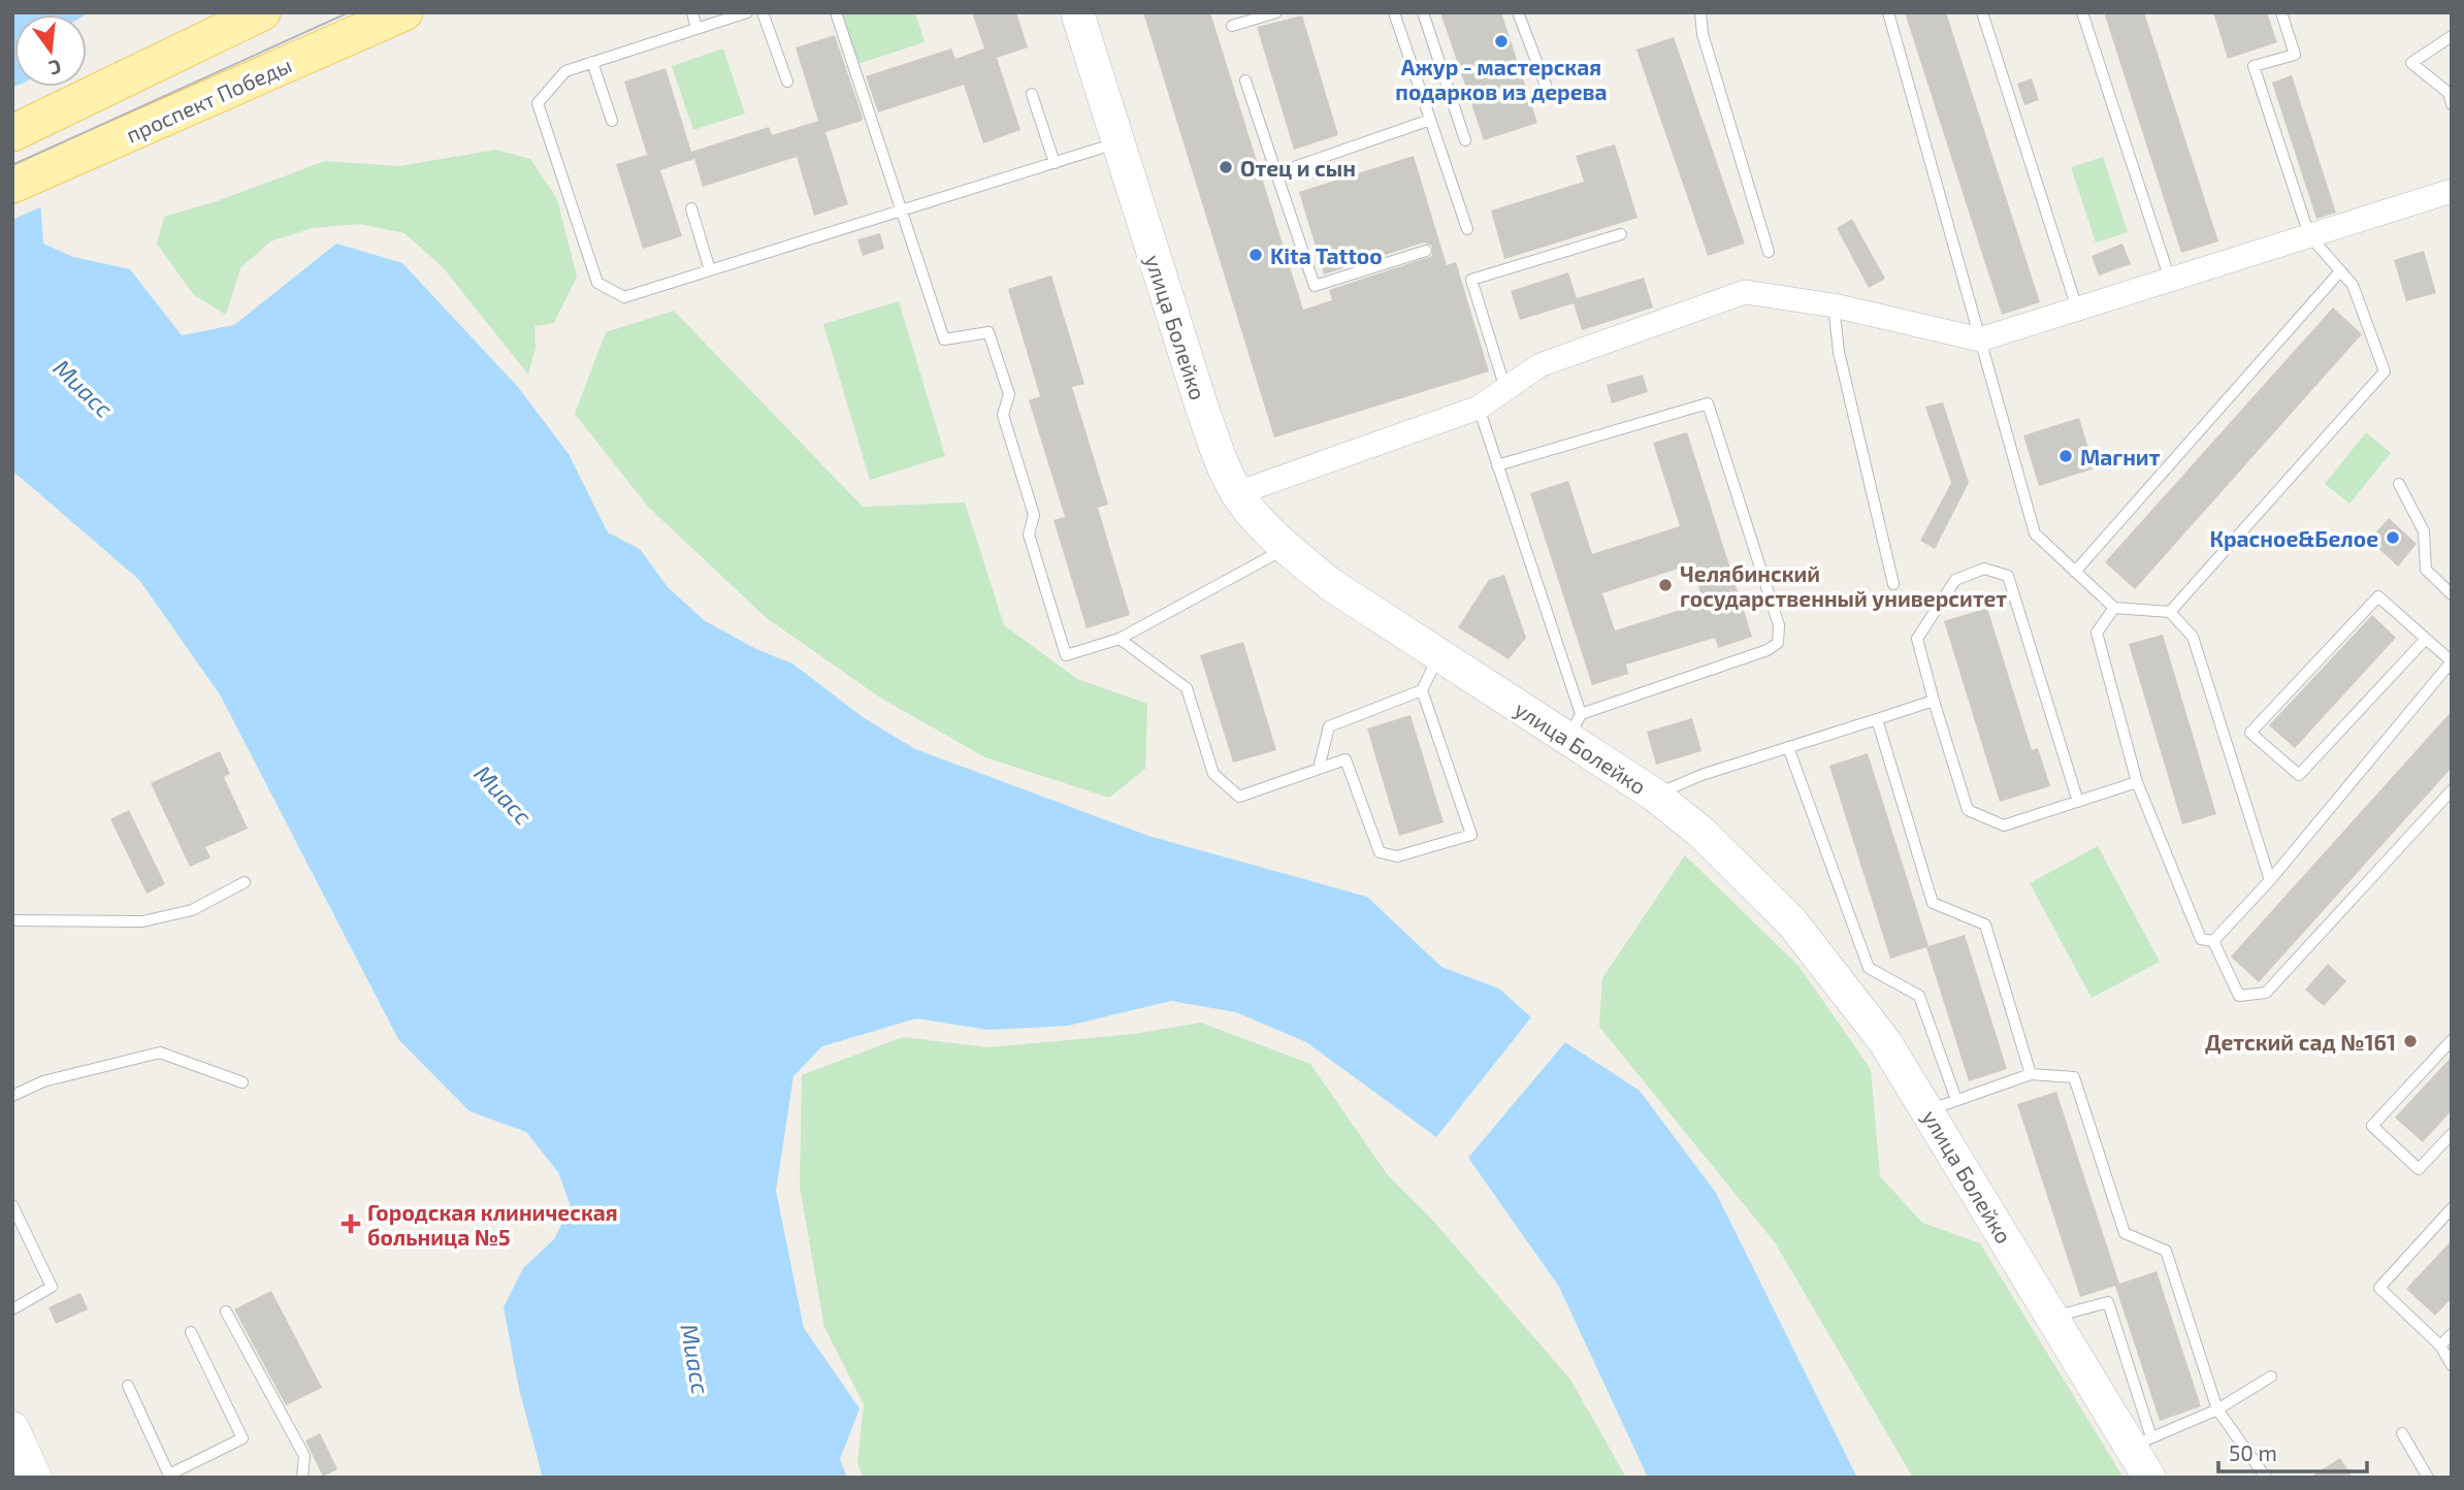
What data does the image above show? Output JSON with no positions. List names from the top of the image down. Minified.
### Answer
{"streets":{"main road":["проспект Победы"],"street":["улица Болейко"]},"water":["Миасс"],"places":{"other":["Ажур - мастерская подарков из дерева","Отец и сын","Kita Tattoo","Магнит","Красное&Белое","Челябинский государственный университет","Детский сад №161"],"health":["Городская клиническая больница №5"]},"scale_bar":"50 m","north":"bottom"}
